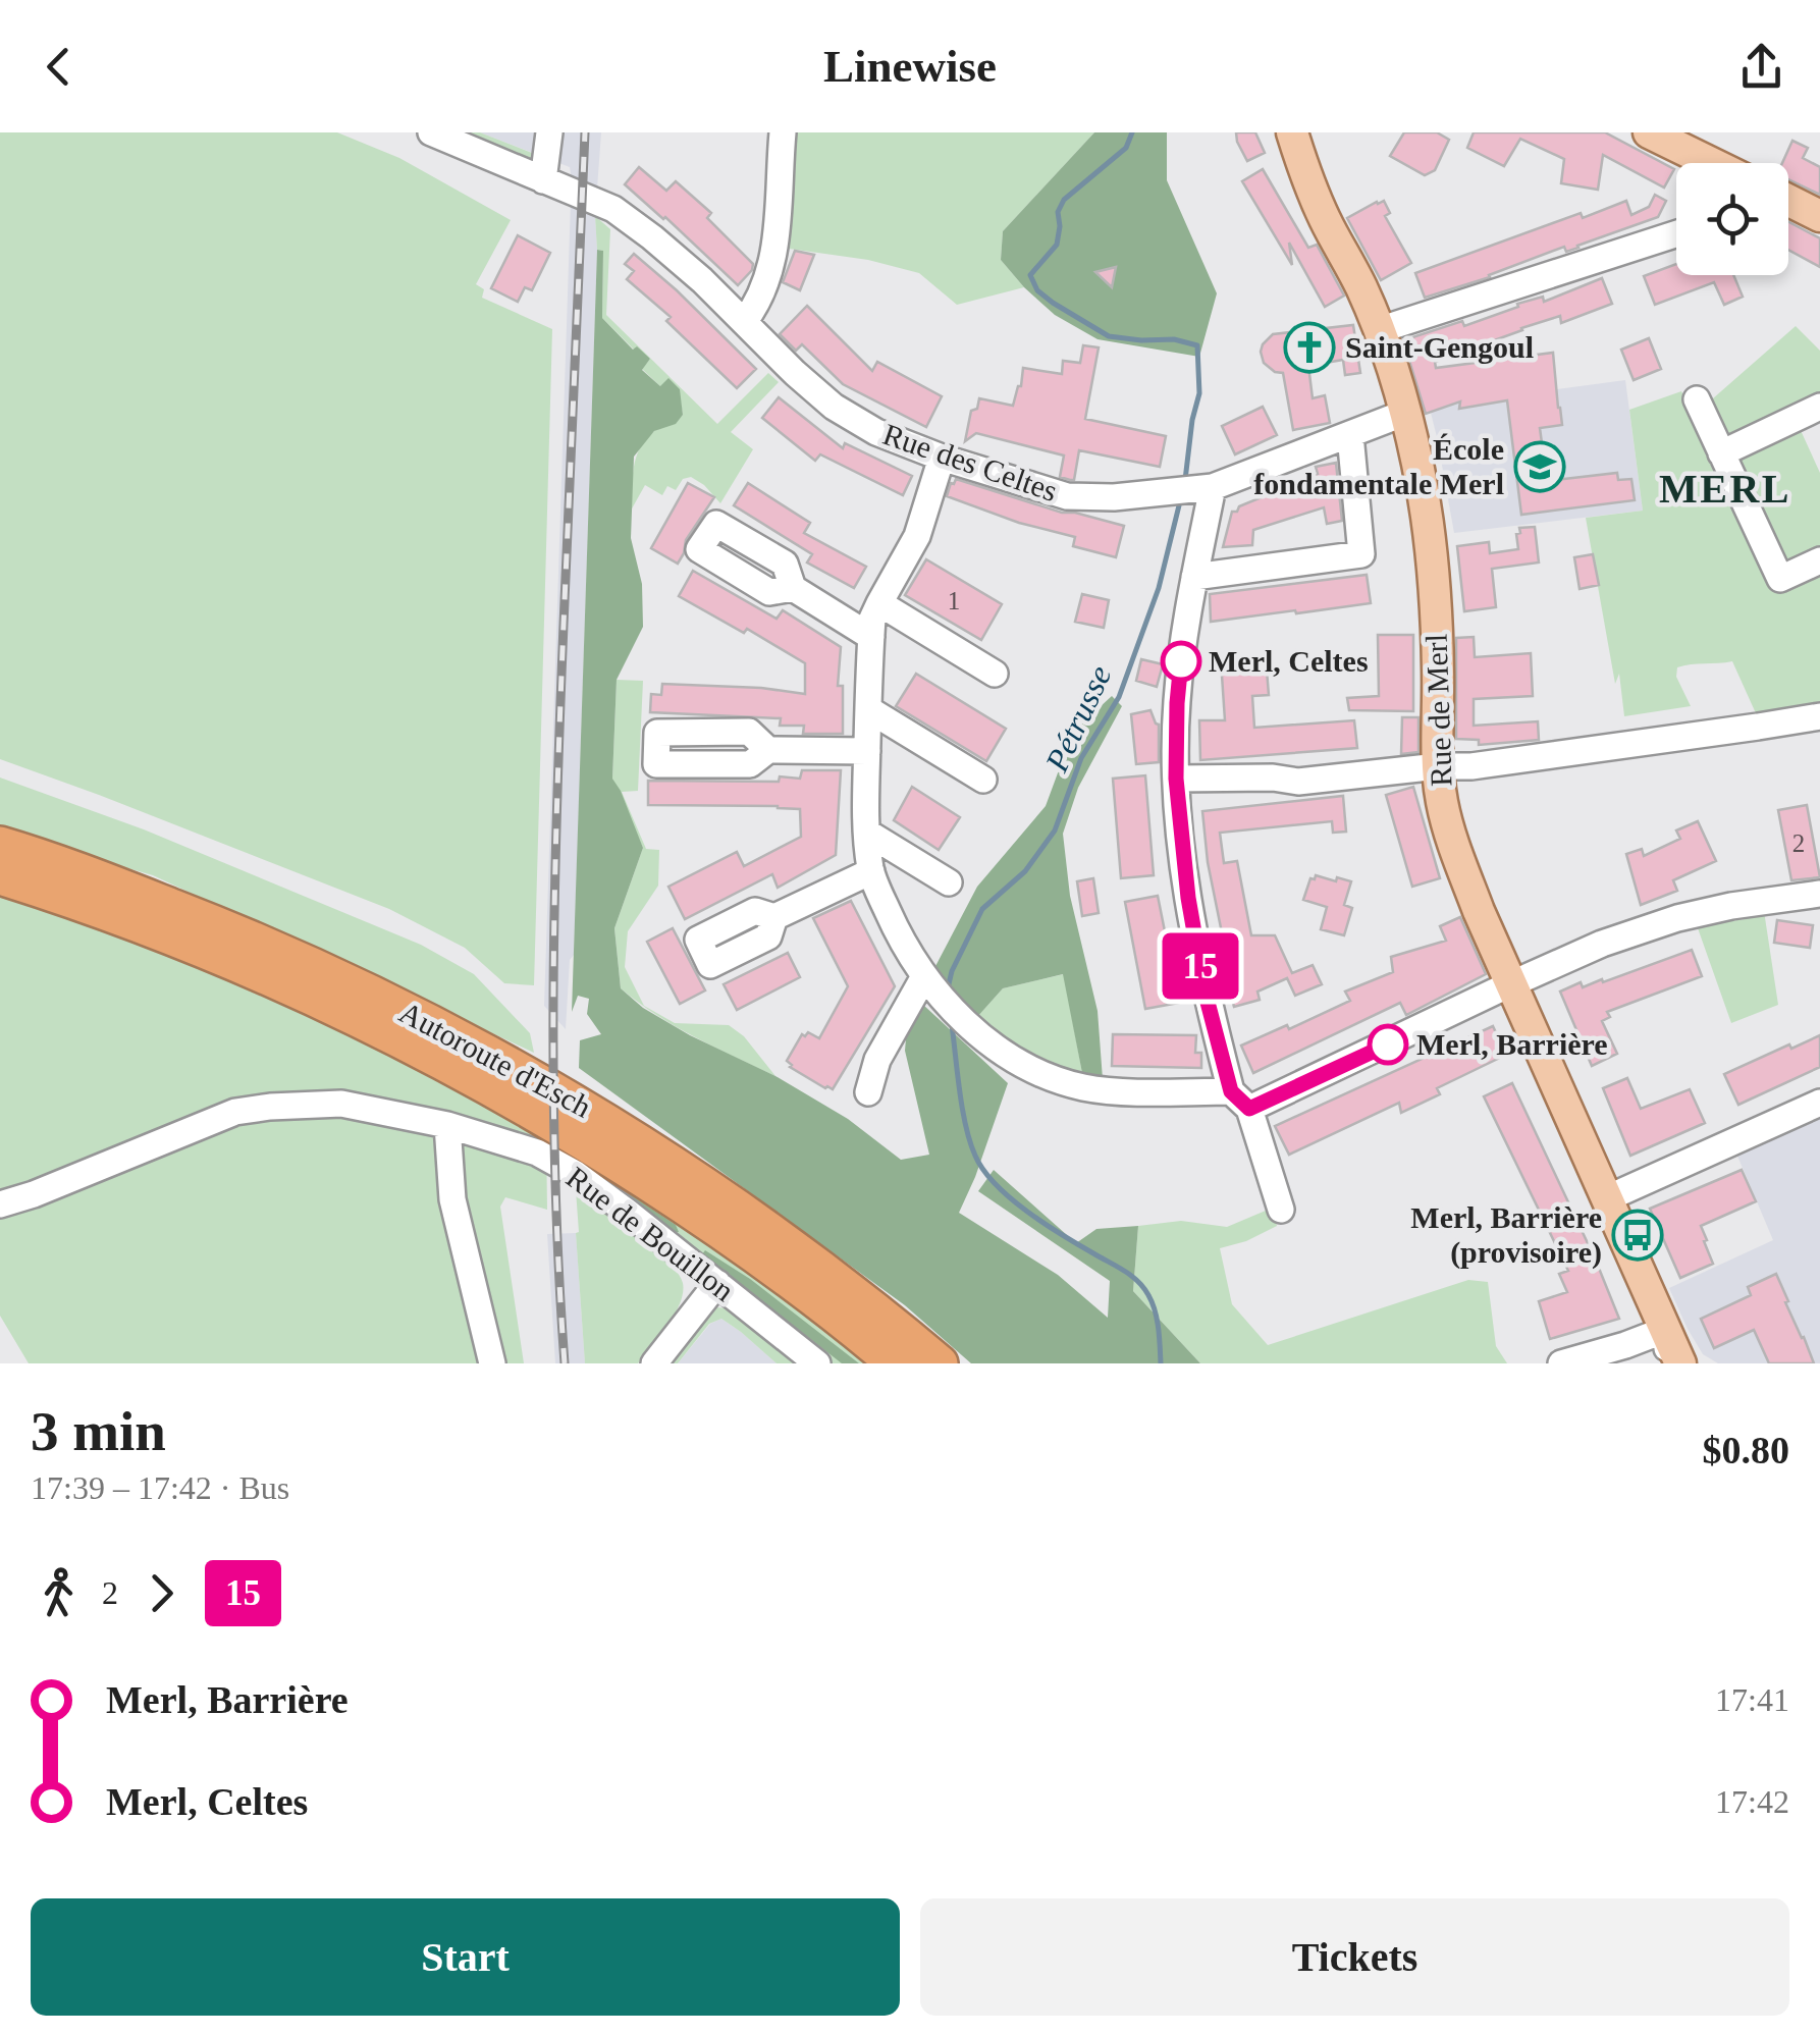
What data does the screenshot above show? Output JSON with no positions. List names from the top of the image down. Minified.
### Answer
{"streets":{"highway":["Autoroute d'Esch"],"main road":["Rue de Merl"],"street":["Rue des Celtes","Rue de Bouillon"]},"crossings":[["Rue des Celtes","Rue de Merl"]],"districts":["MERL"],"water":["Pétrusse"],"places":{"church":["Saint-Gengoul"],"school or university":["École fondamentale Merl"],"other":["Merl, Celtes","Merl, Barrière"],"bus stop":["Merl, Barrière (provisoire)"]},"lines":["bus line 15"],"house_numbers":["1","2"],"page":{"header":"Linewise","on_map":"15","heading":["3 min","17:39 – 17:42 · Bus","$0.80"],"legs":["2","15"],"list":[{"name":"Merl, Barrière","value":"17:41"},{"name":"Merl, Celtes","value":"17:42"}],"buttons":["Start","Tickets"]}}
